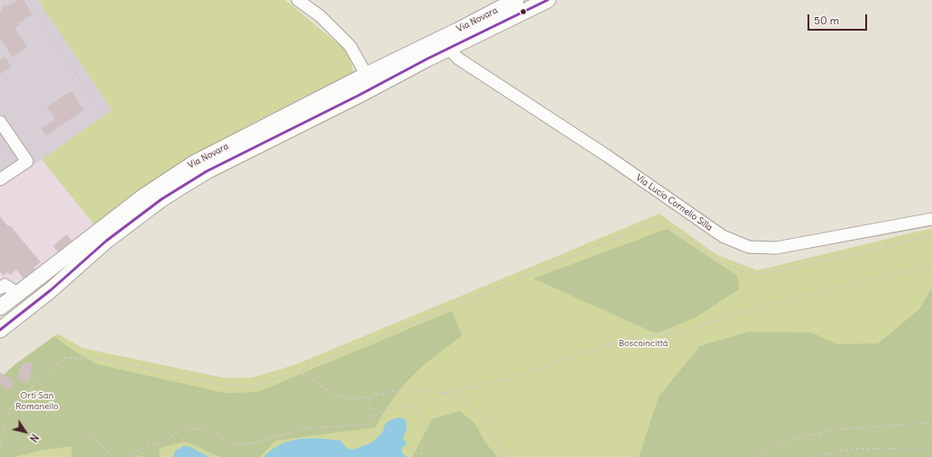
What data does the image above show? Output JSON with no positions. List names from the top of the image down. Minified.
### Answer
{"streets":{"main road":["Via Novara"],"street":["Via Lucio Cornelio Silla"]},"crossings":[["Via Novara","Via Lucio Cornelio Silla"]],"parks":["Boscoincittà","Orti San Romanello"],"scale_bar":"50 m","north":"bottom right"}
